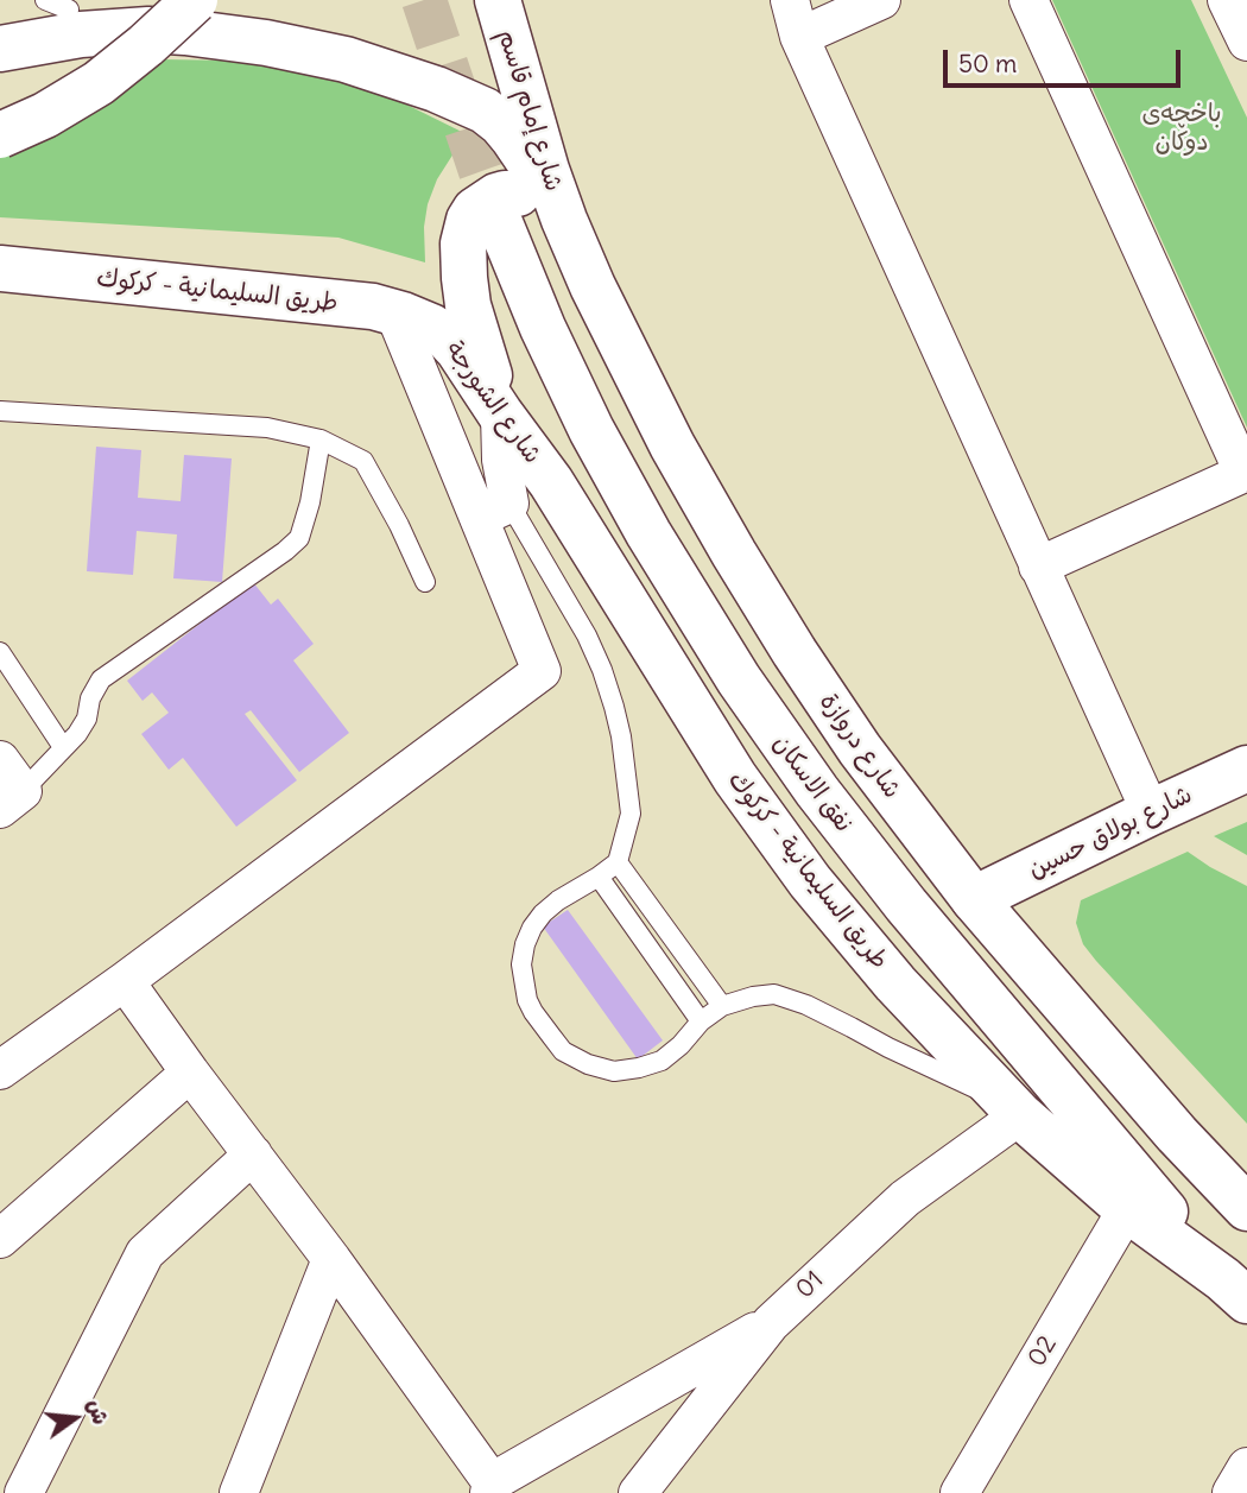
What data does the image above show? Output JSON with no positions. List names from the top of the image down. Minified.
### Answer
{"streets":{"main road":["شارع إمام قاسم","طريق السليمانية - كركوك","شارع الشورجة","شارع دروازة","نفق الاسكان","شارع بولاق حسين"],"street":["01","02"]},"crossings":[["شارع إمام قاسم","شارع دروازة"],["طريق السليمانية - كركوك","شارع الشورجة"],["طريق السليمانية - كركوك","01"],["طريق السليمانية - كركوك","02"],["شارع دروازة","شارع بولاق حسين"]],"parks":["باخچەی دوکان"],"scale_bar":"50 m","north":"right"}
